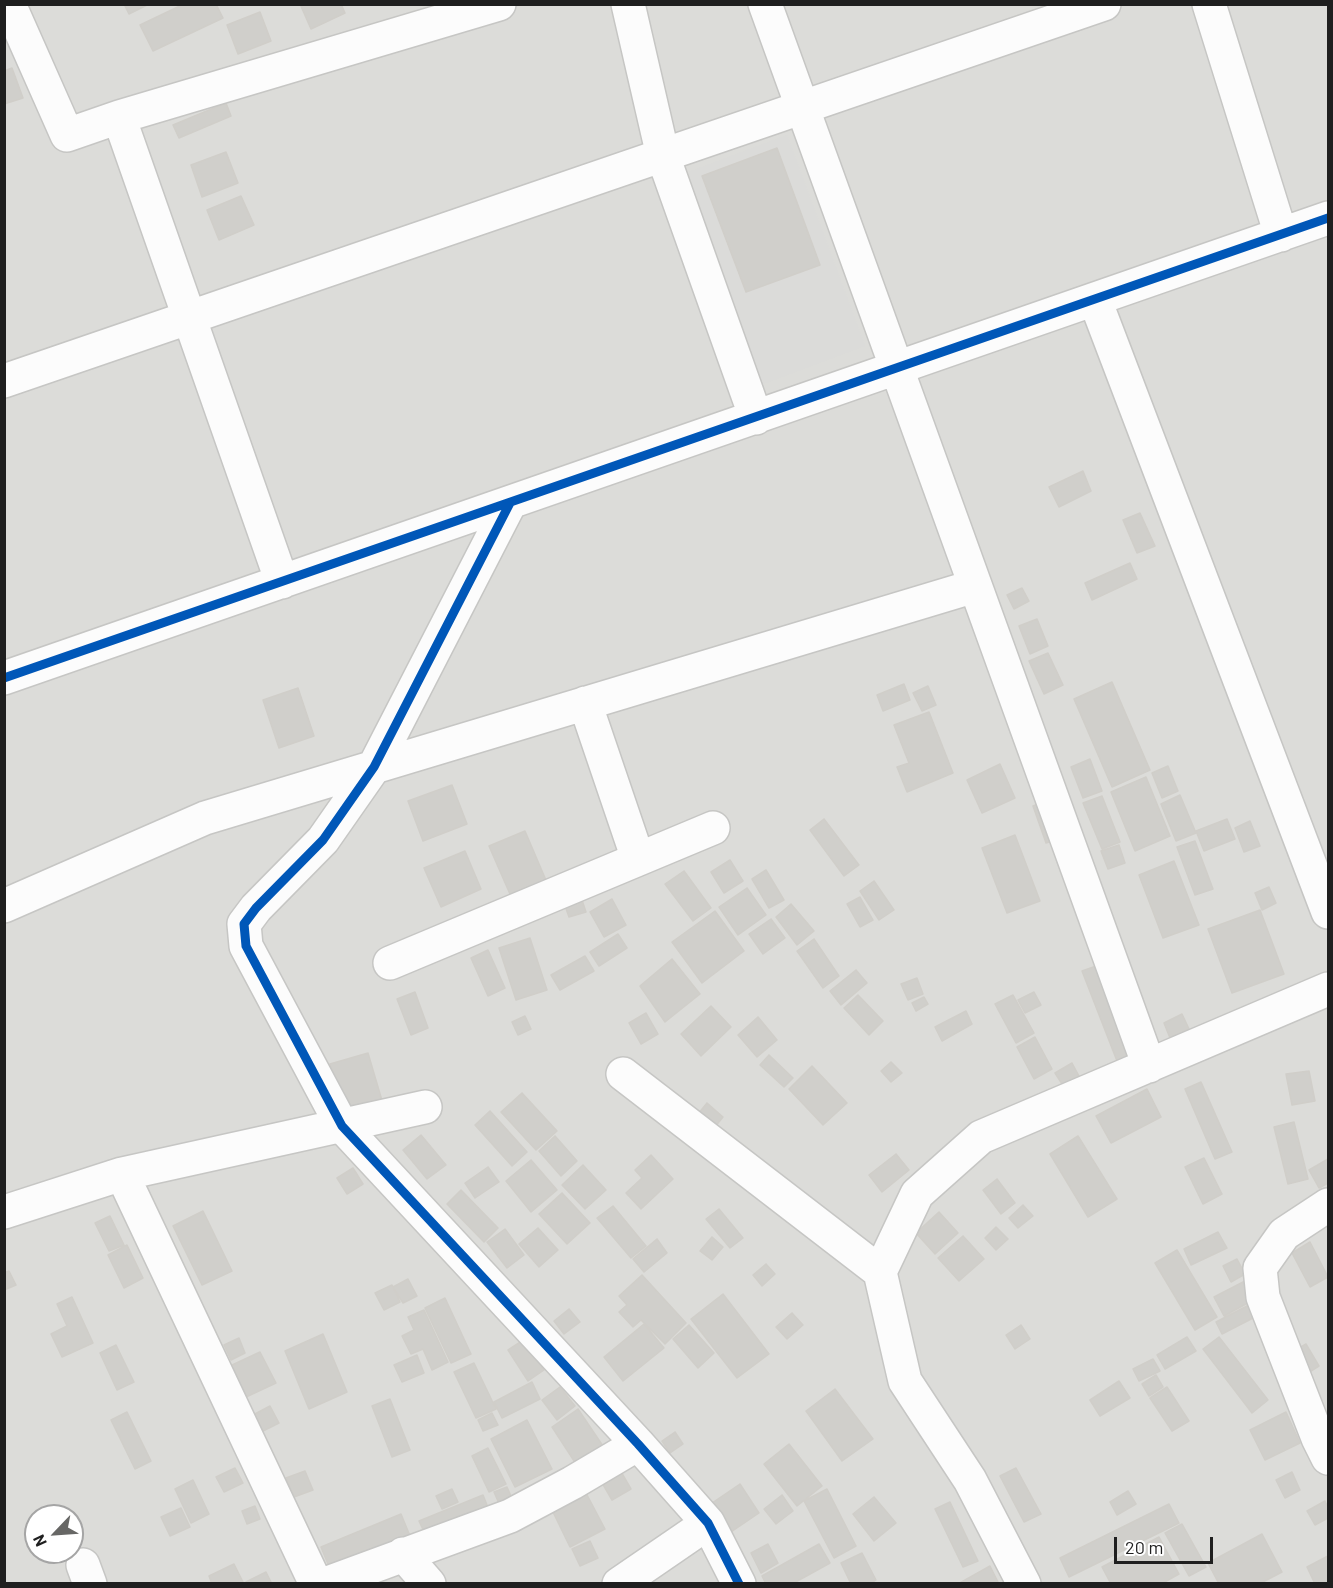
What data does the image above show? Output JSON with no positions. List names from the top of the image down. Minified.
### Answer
{"scale_bar":"20 m","north":"bottom left"}
